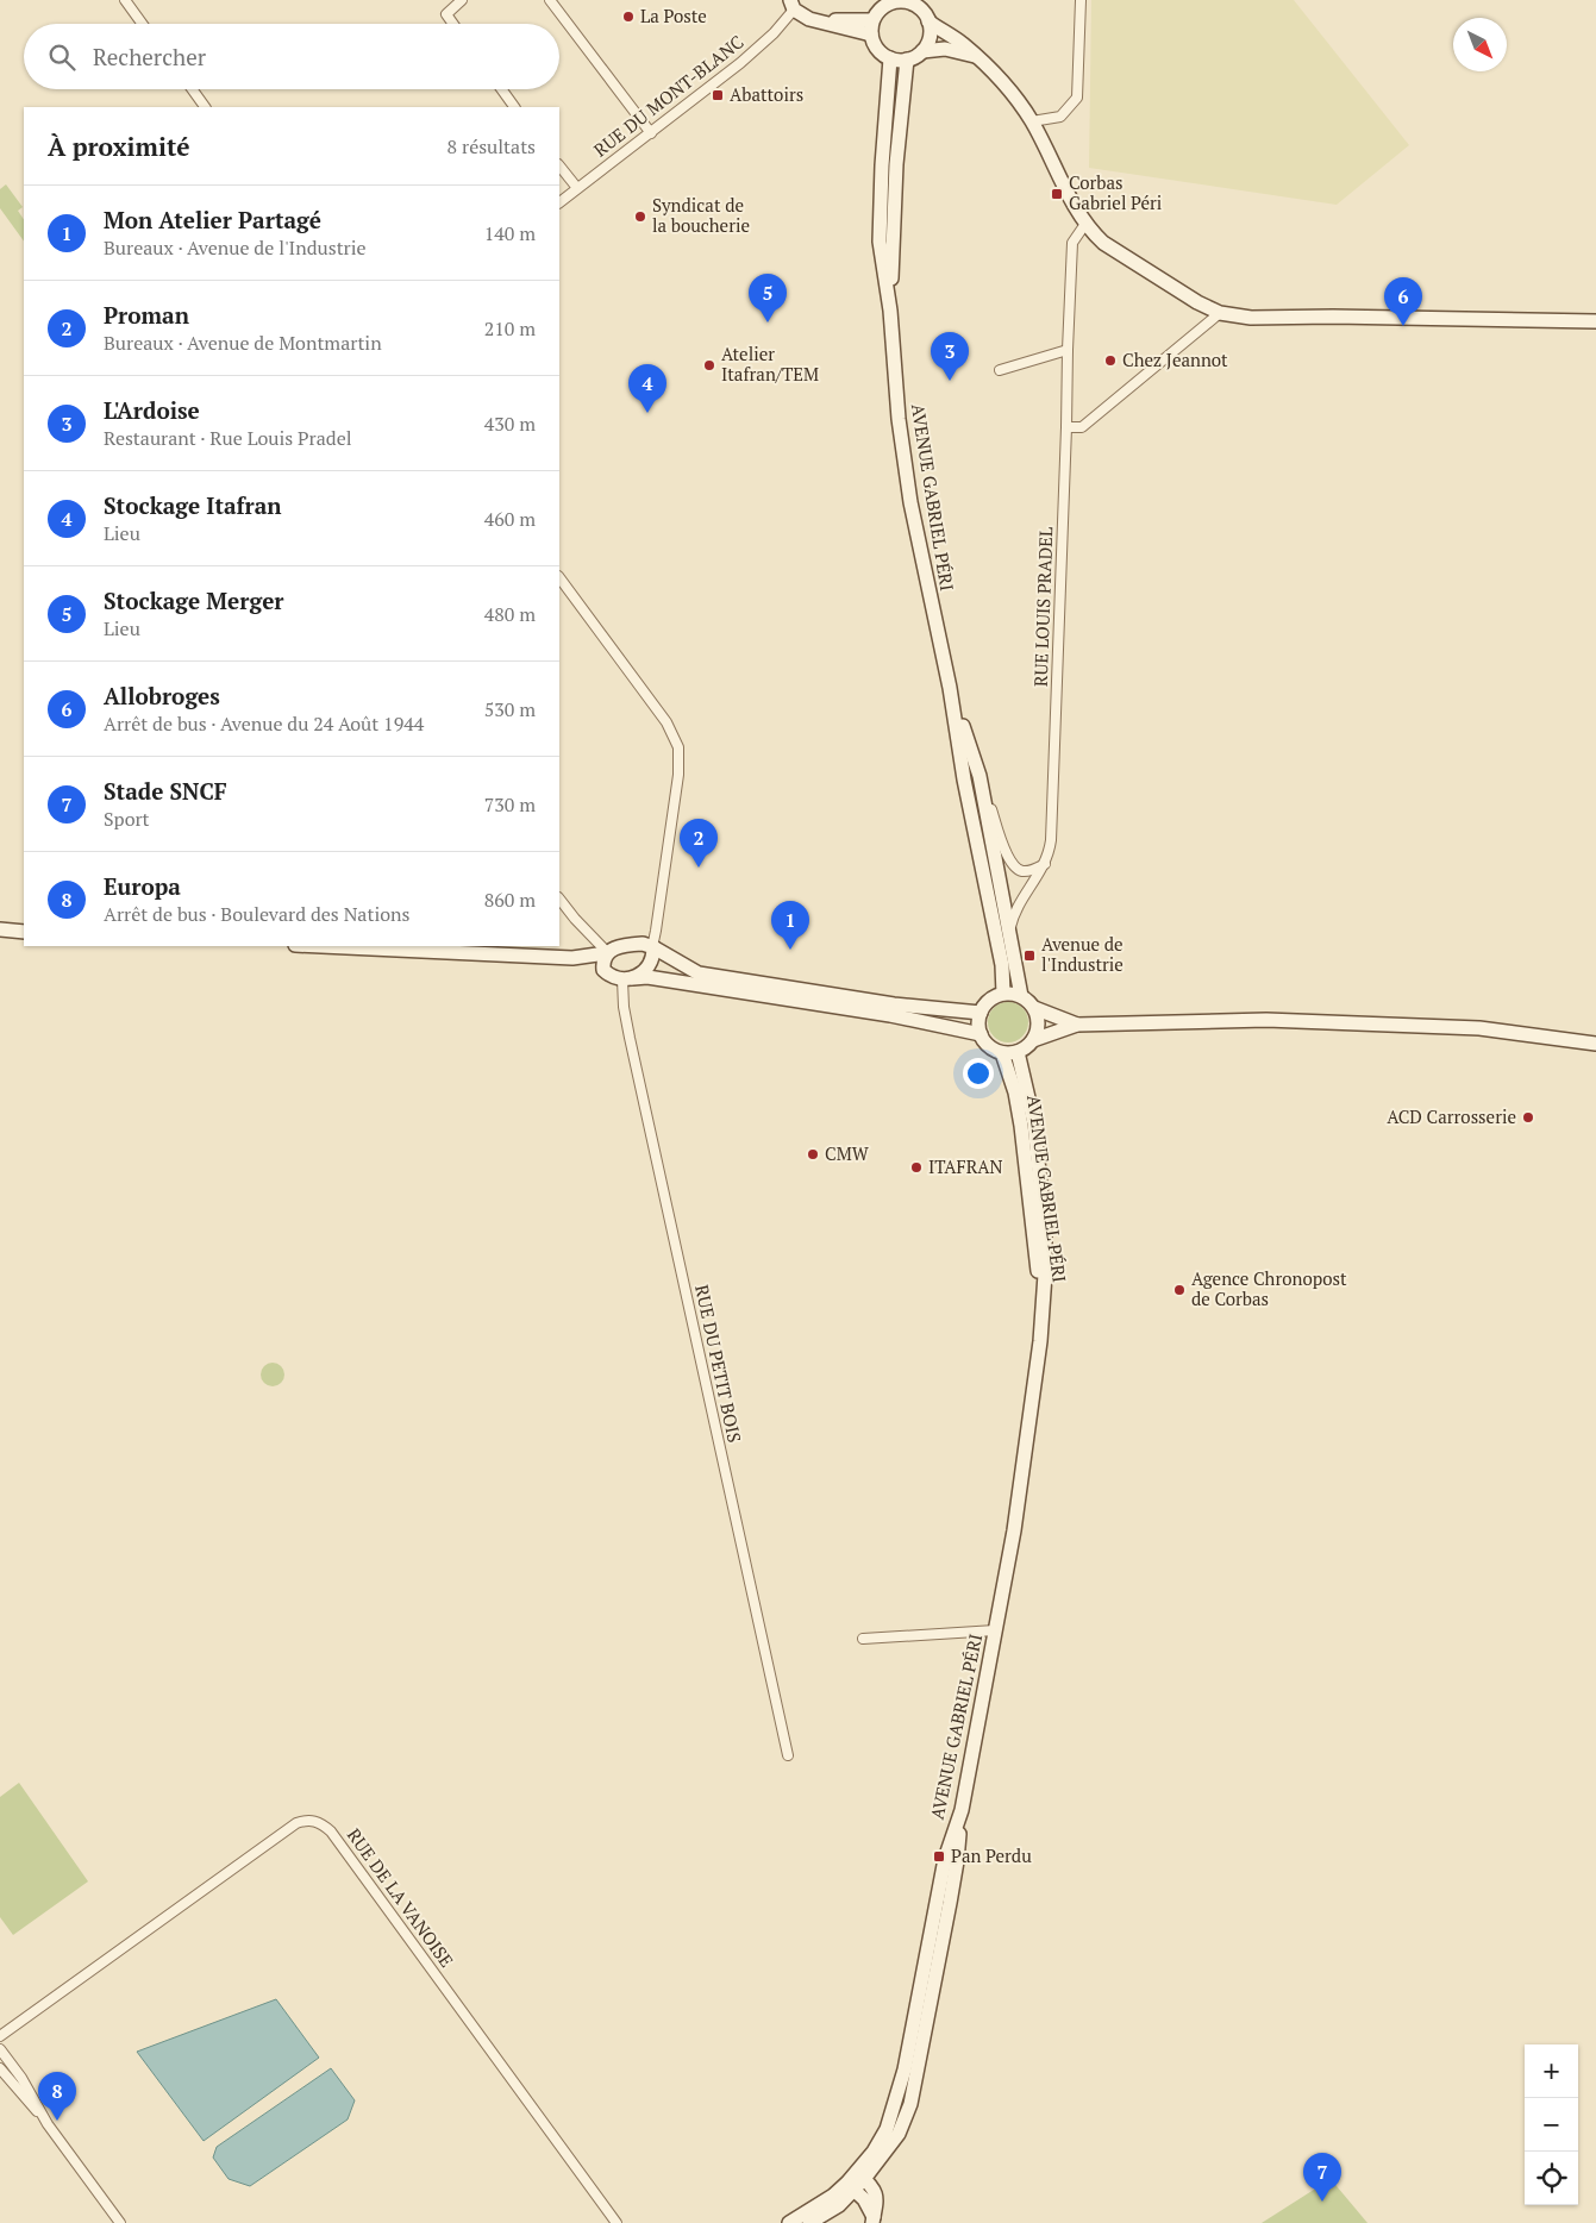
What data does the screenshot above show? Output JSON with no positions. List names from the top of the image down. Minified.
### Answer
{"streets":{"main road":["AVENUE GABRIEL PÉRI"],"street":["RUE DU MONT-BLANC","RUE LOUIS PRADEL","RUE DU PETIT BOIS","RUE DE LA VANOISE"]},"crossings":[["AVENUE GABRIEL PÉRI","RUE LOUIS PRADEL"]],"places":{"other":["La Poste","Syndicat de la boucherie","Chez Jeannot","Atelier Itafran/TEM","ACD Carrosserie","CMW","ITAFRAN","Agence Chronopost de Corbas"],"transit":["Abattoirs","Corbas Gabriel Péri","Avenue de l'Industrie","Pan Perdu"]},"north":"bottom right","page":{"search":"Rechercher","heading":["À proximité","8 résultats"],"list":[{"mark":"1","name":"Mon Atelier Partagé","note":"Bureaux · Avenue de l'Industrie","value":"140 m"},{"mark":"2","name":"Proman","note":"Bureaux · Avenue de Montmartin","value":"210 m"},{"mark":"3","name":"L'Ardoise","note":"Restaurant · Rue Louis Pradel","value":"430 m"},{"mark":"4","name":"Stockage Itafran","note":"Lieu","value":"460 m"},{"mark":"5","name":"Stockage Merger","note":"Lieu","value":"480 m"},{"mark":"6","name":"Allobroges","note":"Arrêt de bus · Avenue du 24 Août 1944","value":"530 m"},{"mark":"7","name":"Stade SNCF","note":"Sport","value":"730 m"},{"mark":"8","name":"Europa","note":"Arrêt de bus · Boulevard des Nations","value":"860 m"}],"pins":["5","6","3","4","2","1","8","7"],"map_buttons":["+","−"]}}
